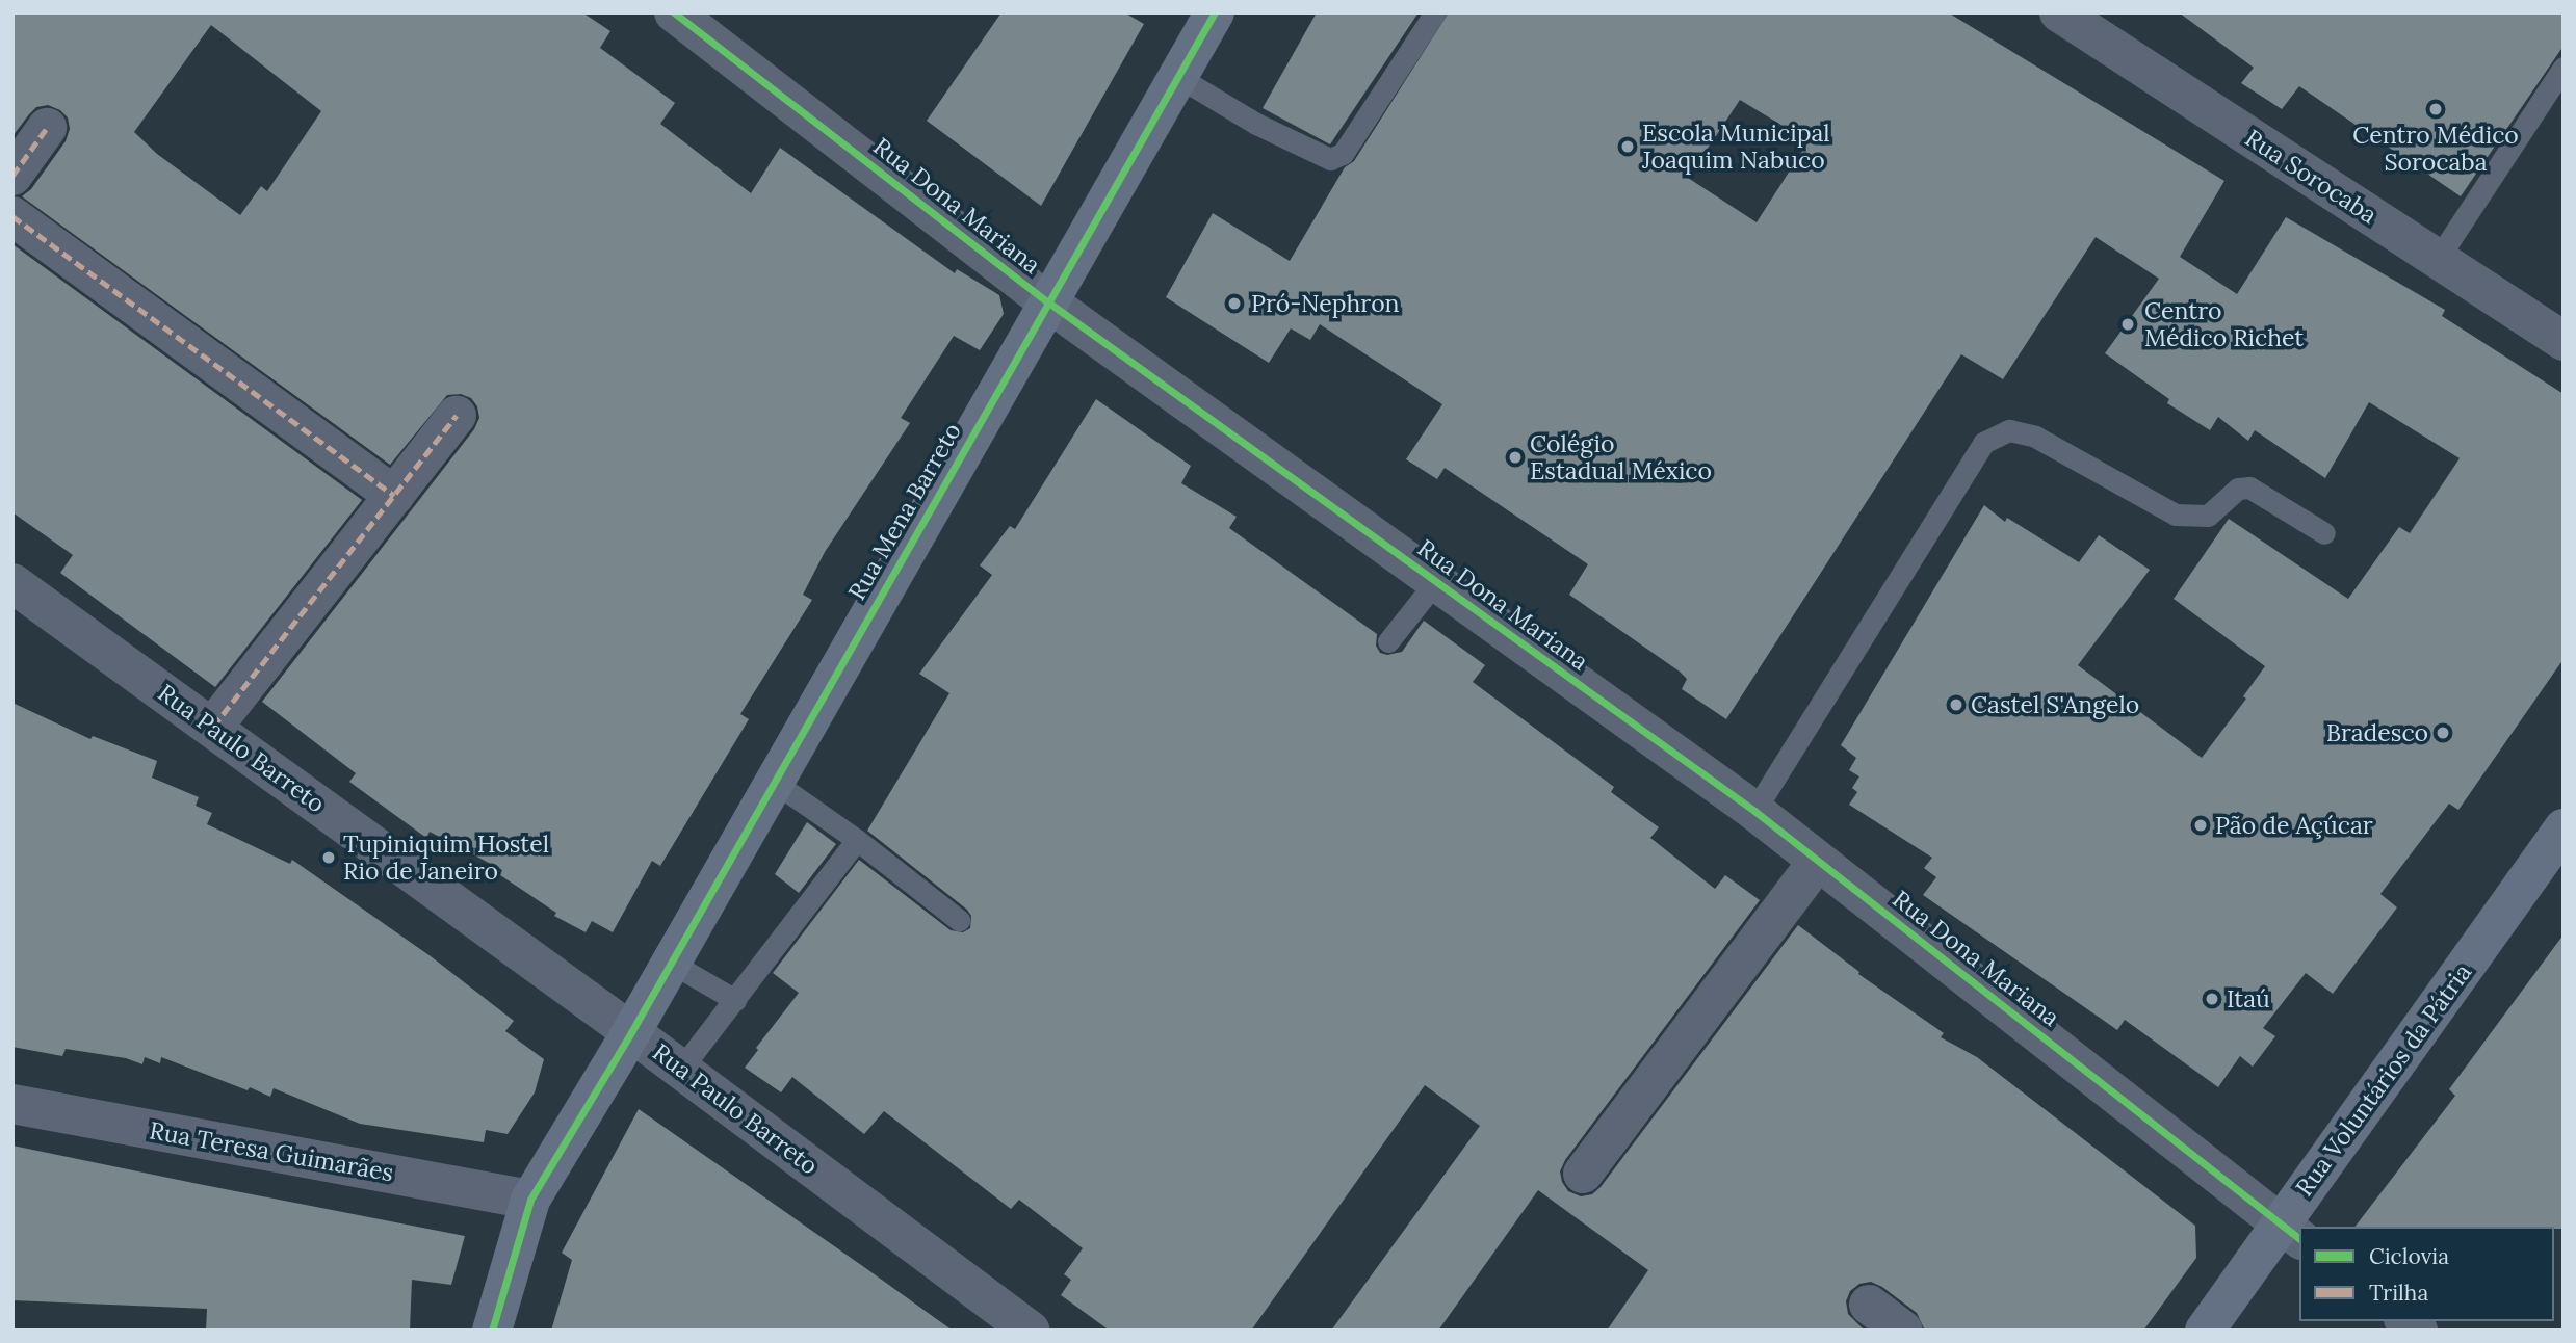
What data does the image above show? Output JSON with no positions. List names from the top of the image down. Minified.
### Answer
{"streets":{"street":["Rua Sorocaba","Rua Dona Mariana","Rua Mena Barreto","Rua Paulo Barreto","Rua Voluntários da Pátria","Rua Teresa Guimarães"]},"crossings":[["Rua Dona Mariana","Rua Mena Barreto"],["Rua Dona Mariana","Rua Voluntários da Pátria"],["Rua Mena Barreto","Rua Paulo Barreto"],["Rua Mena Barreto","Rua Teresa Guimarães"]],"places":["Centro Médico Sorocaba","Escola Municipal Joaquim Nabuco","Pró-Nephron","Centro Médico Richet","Colégio Estadual México","Castel S'Angelo","Bradesco","Pão de Açúcar","Tupiniquim Hostel Rio de Janeiro","Itaú"],"legend":["Ciclovia","Trilha"]}
